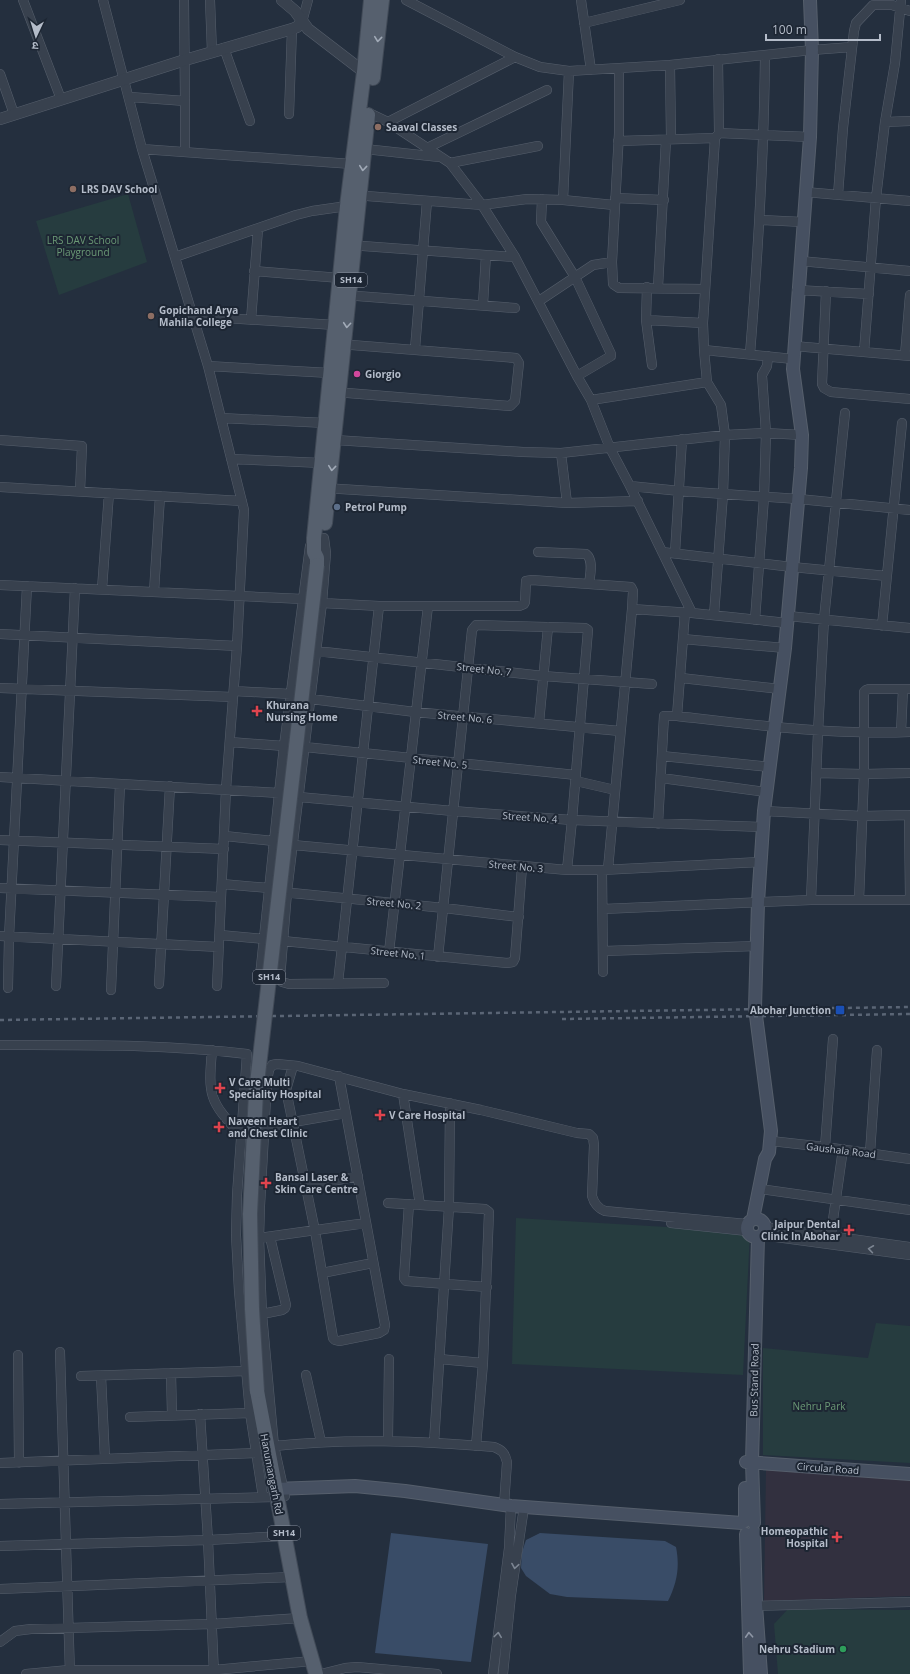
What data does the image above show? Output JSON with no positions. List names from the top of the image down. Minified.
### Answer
{"streets":{"main road":["SH14","Bus Stand Road","Circular Road","Hanumangarh Rd"],"street":["Street No. 7","Street No. 6","Street No. 5","Street No. 4","Street No. 3","Street No. 2","Street No. 1","Gaushala Road"]},"crossings":[["SH14","Hanumangarh Rd"],["Street No. 4","Bus Stand Road"],["Street No. 3","Bus Stand Road"],["Street No. 2","Street No. 1"],["Gaushala Road","Bus Stand Road"],["Bus Stand Road","Circular Road"]],"parks":["LRS DAV School Playground","Nehru Park"],"places":{"other":["Saaval Classes","LRS DAV School","Gopichand Arya Mahila College","Giorgio","Petrol Pump","Nehru Stadium"],"health":["Khurana Nursing Home","V Care Multi Speciality Hospital","V Care Hospital","Naveen Heart and Chest Clinic","Bansal Laser & Skin Care Centre","Jaipur Dental Clinic In Abohar","Homeopathic Hospital"],"transit":["Abohar Junction"]},"scale_bar":"100 m","north":"bottom"}
